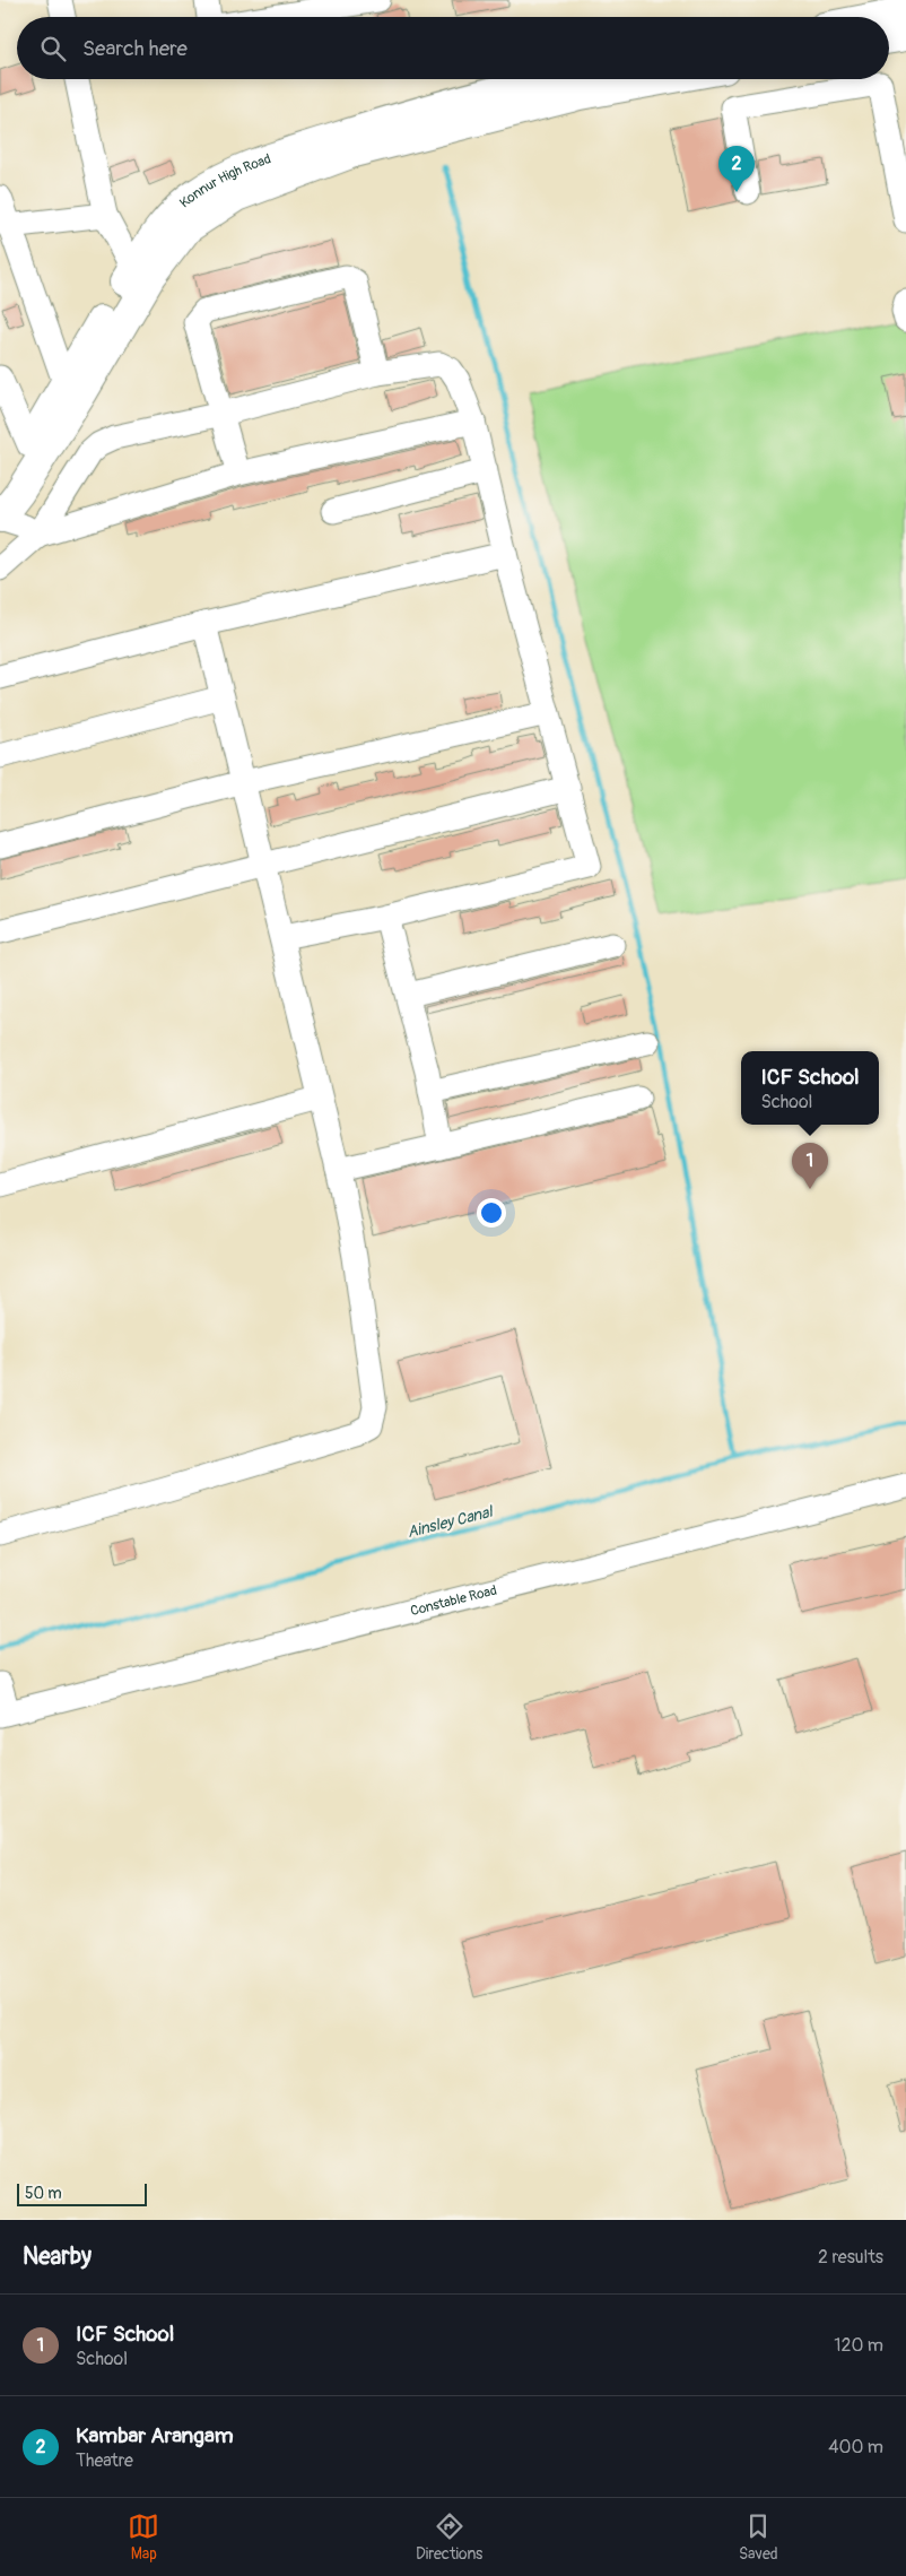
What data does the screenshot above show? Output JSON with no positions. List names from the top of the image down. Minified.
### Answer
{"streets":{"main road":["Konnur High Road"],"street":["Constable Road"]},"water":["Ainsley Canal"],"scale_bar":"50 m","page":{"search":"Search here","pins":["2","1"],"popup":["ICF School","School"],"scale":"50 m","heading":["Nearby","2 results"],"list":[{"mark":"1","name":"ICF School","note":"School","value":"120 m"},{"mark":"2","name":"Kambar Arangam","note":"Theatre","value":"400 m"}],"nav":["Map","Directions","Saved"]}}
